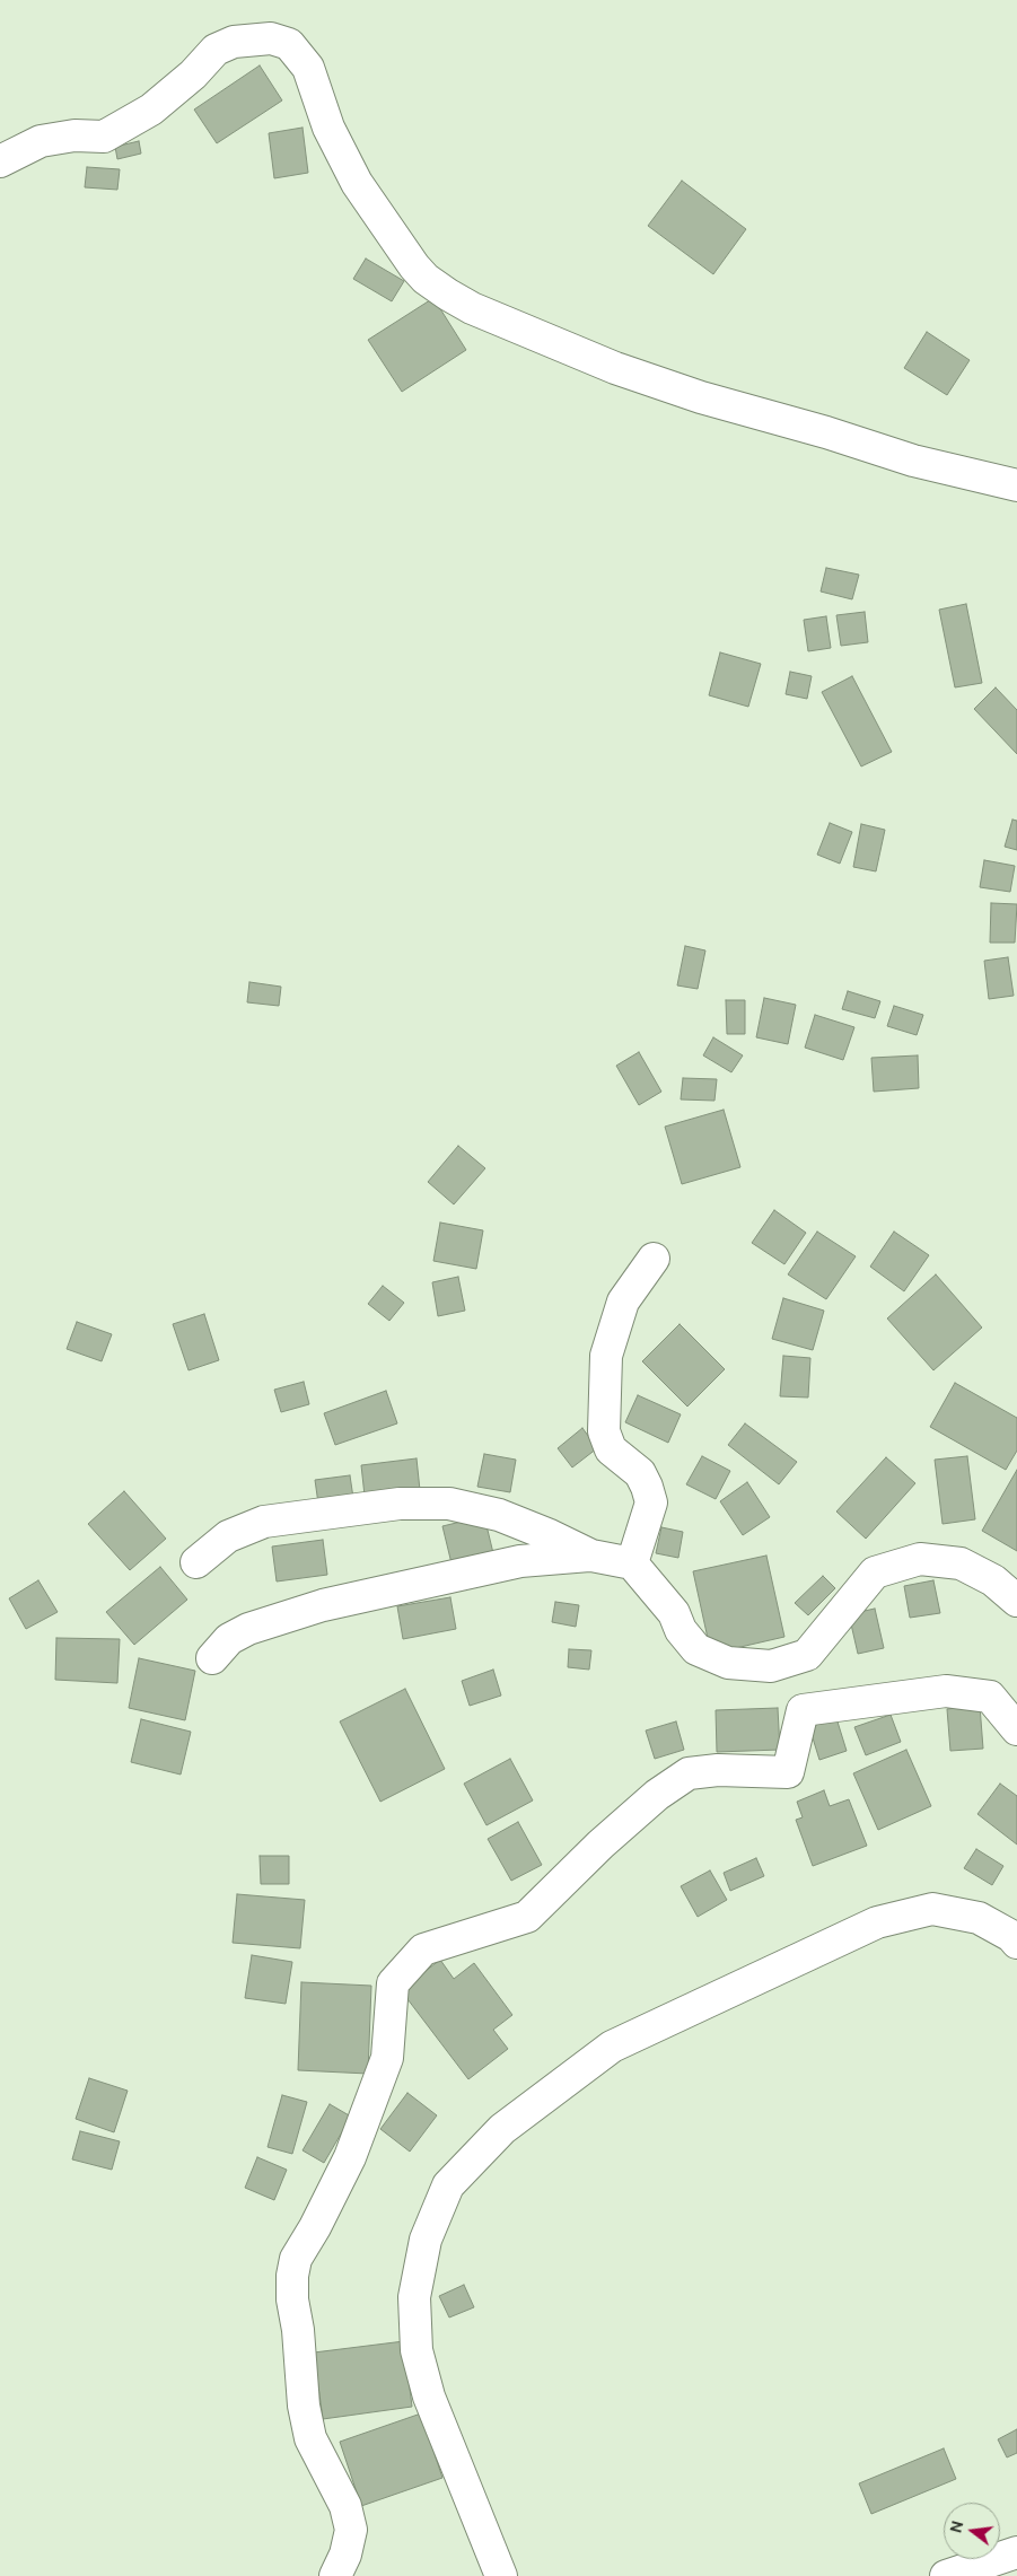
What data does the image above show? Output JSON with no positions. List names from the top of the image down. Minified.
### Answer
{"north":"left"}
